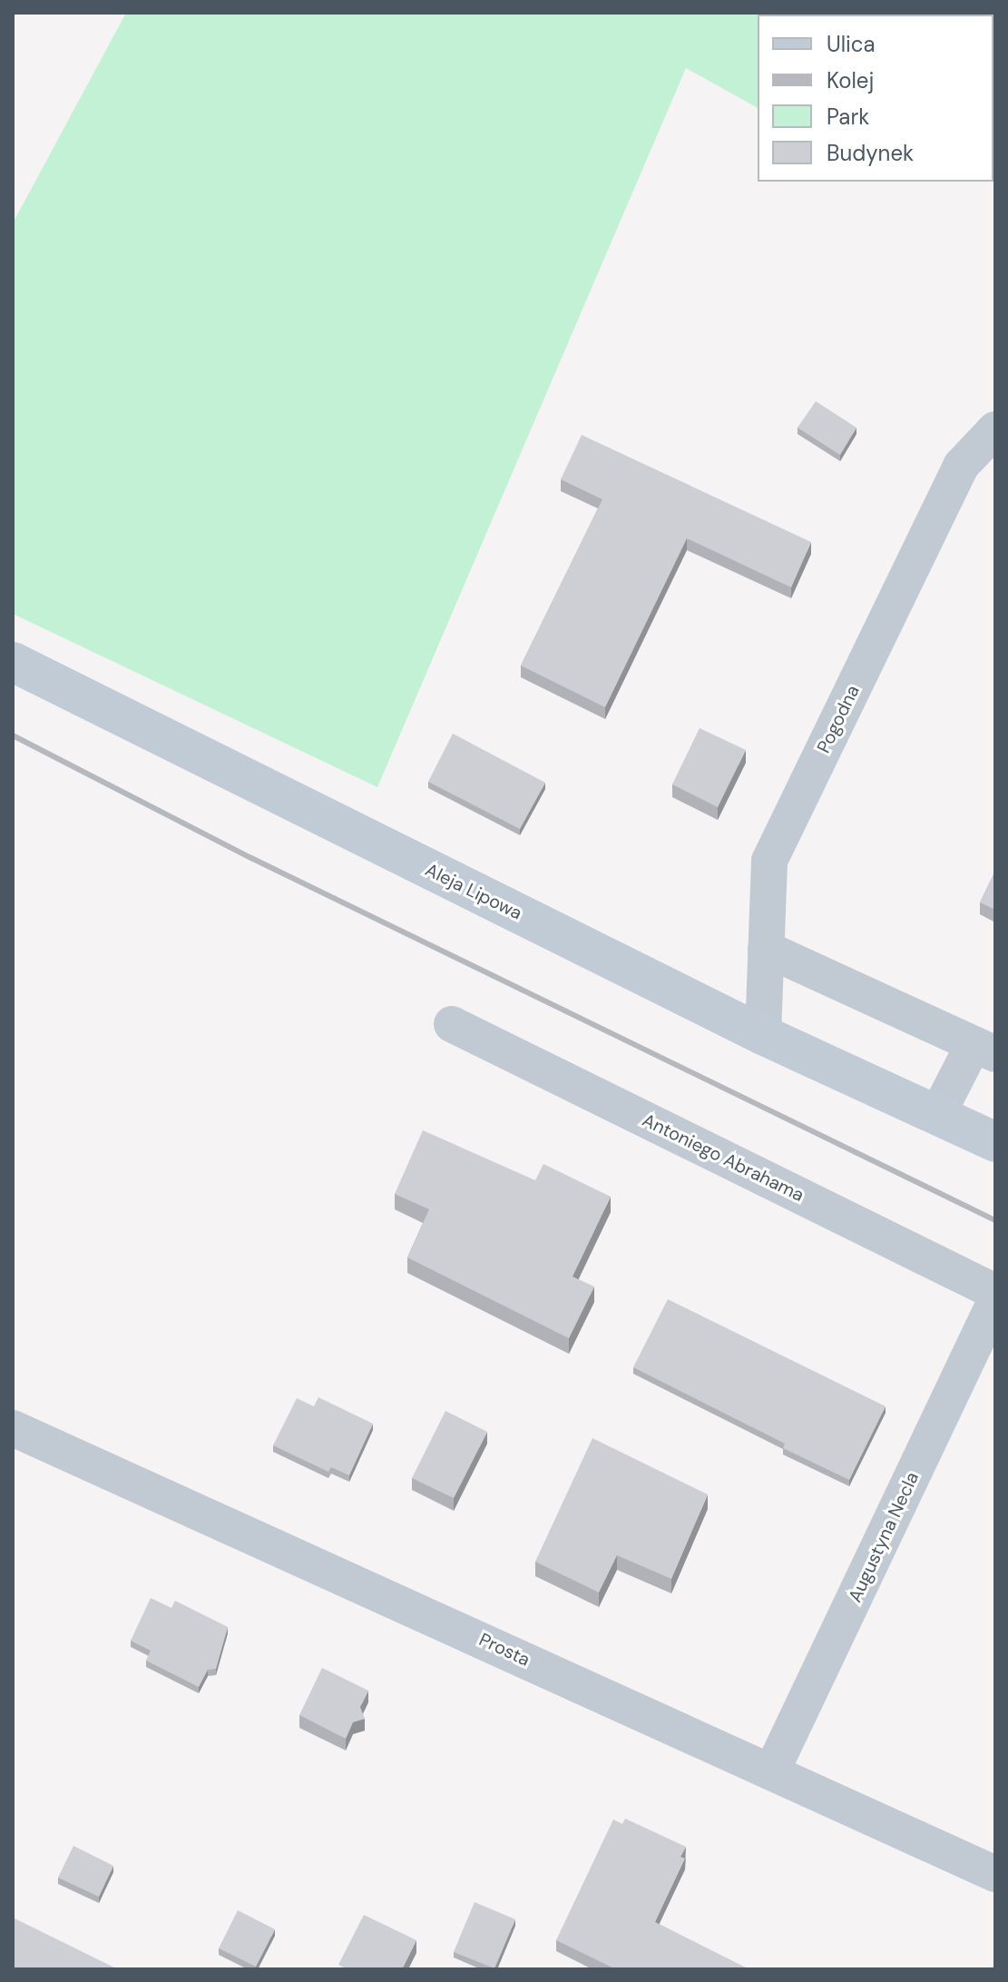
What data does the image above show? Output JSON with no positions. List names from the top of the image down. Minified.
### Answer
{"streets":{"street":["Pogodna","Aleja Lipowa","Antoniego Abrahama","Augustyna Necla","Prosta"]},"crossings":[["Pogodna","Aleja Lipowa"],["Augustyna Necla","Prosta"]],"legend":["Ulica","Kolej","Park","Budynek"]}
